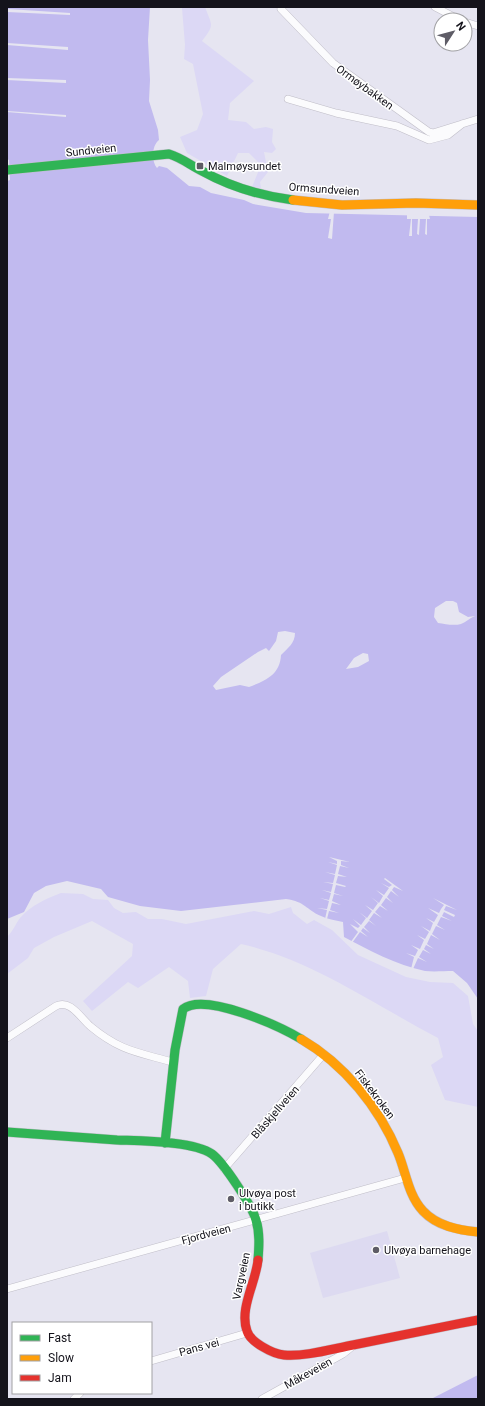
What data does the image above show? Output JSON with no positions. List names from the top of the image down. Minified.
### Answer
{"streets":{"street":["Ormøybakken","Sundveien","Ormsundveien","Fiskekroken","Blåskjellveien","Fjordveien","Vargveien","Pans vei","Måkeveien"]},"crossings":[["Sundveien","Ormsundveien"],["Fiskekroken","Blåskjellveien"],["Fiskekroken","Fjordveien"],["Fiskekroken","Vargveien"],["Blåskjellveien","Vargveien"],["Fjordveien","Vargveien"],["Vargveien","Pans vei"]],"places":{"transit":["Malmøysundet"],"other":["Ulvøya post i butikk","Ulvøya barnehage"]},"legend":["Fast","Slow","Jam"],"north":"top right"}
